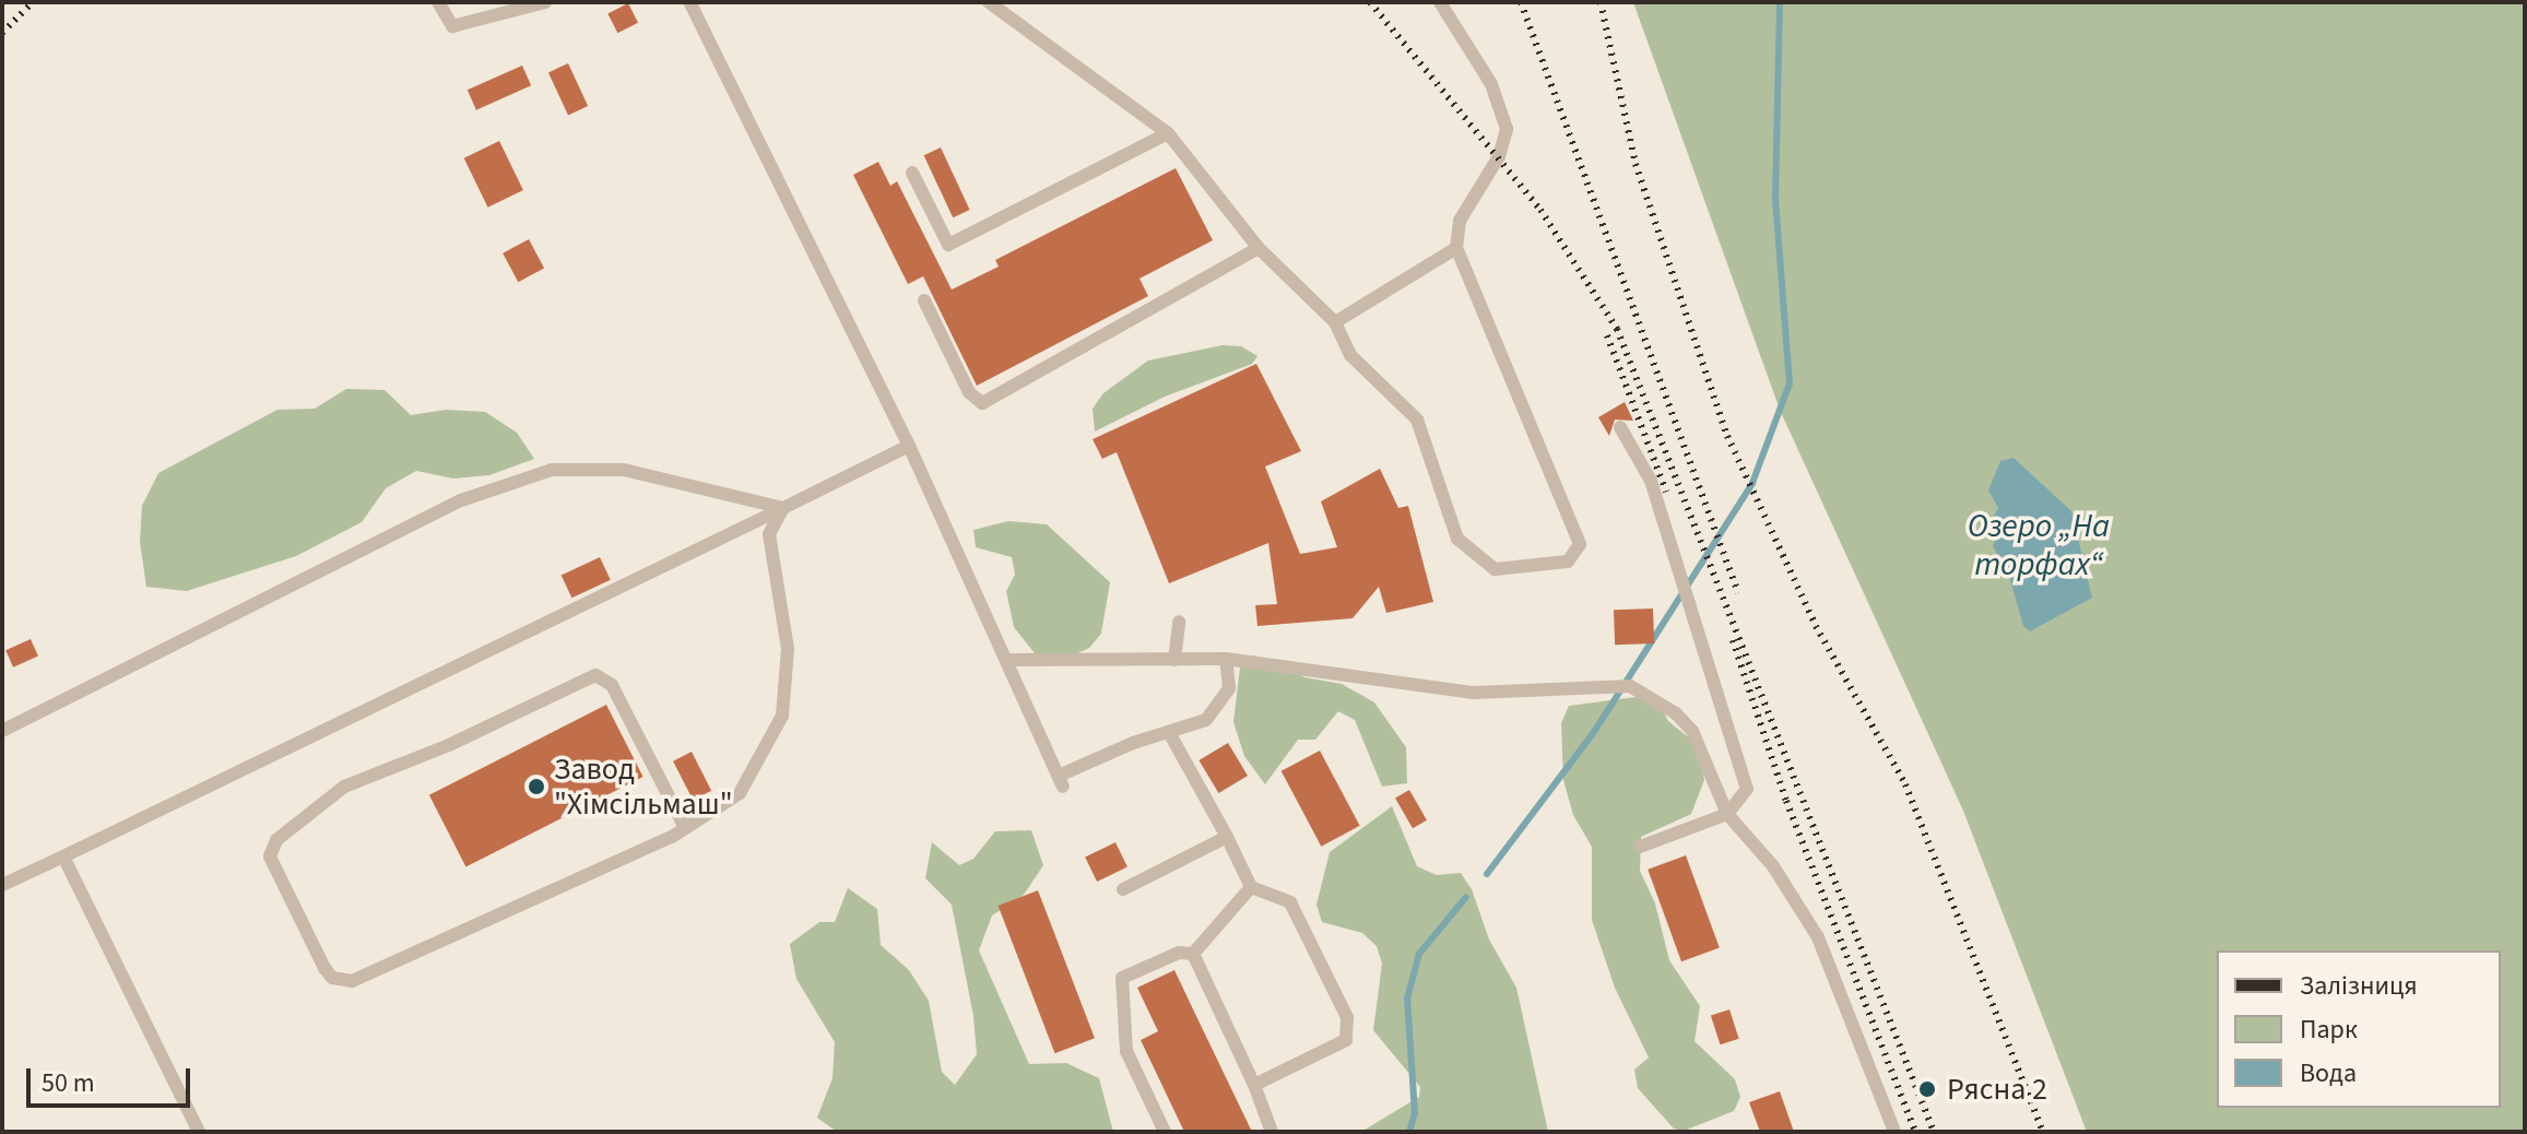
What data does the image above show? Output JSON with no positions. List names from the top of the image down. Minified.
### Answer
{"water":["Озеро „На торфах“"],"places":["Завод \"Хімсільмаш\"","Рясна 2"],"legend":["Залізниця","Парк","Вода"],"scale_bar":"50 m"}
